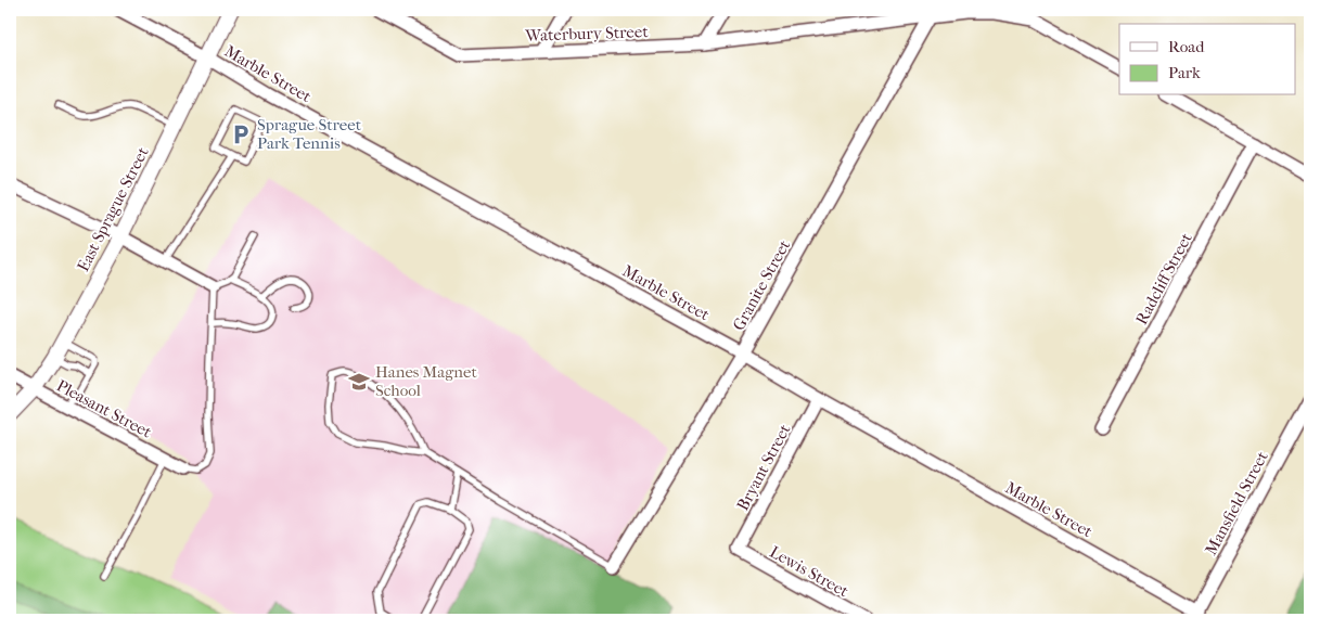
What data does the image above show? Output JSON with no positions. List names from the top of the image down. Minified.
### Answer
{"streets":{"street":["Waterbury Street","Marble Street","East Sprague Street","Radcliff Street","Granite Street","Pleasant Street","Bryant Street","Mansfield Street","Lewis Street"]},"crossings":[["Waterbury Street","Granite Street"],["Marble Street","East Sprague Street"],["Marble Street","Granite Street"],["Marble Street","Bryant Street"],["Marble Street","Mansfield Street"],["East Sprague Street","Pleasant Street"],["Bryant Street","Lewis Street"]],"places":{"parking":["Sprague Street Park Tennis"],"school or university":["Hanes Magnet School"]},"legend":["Road","Park"]}
